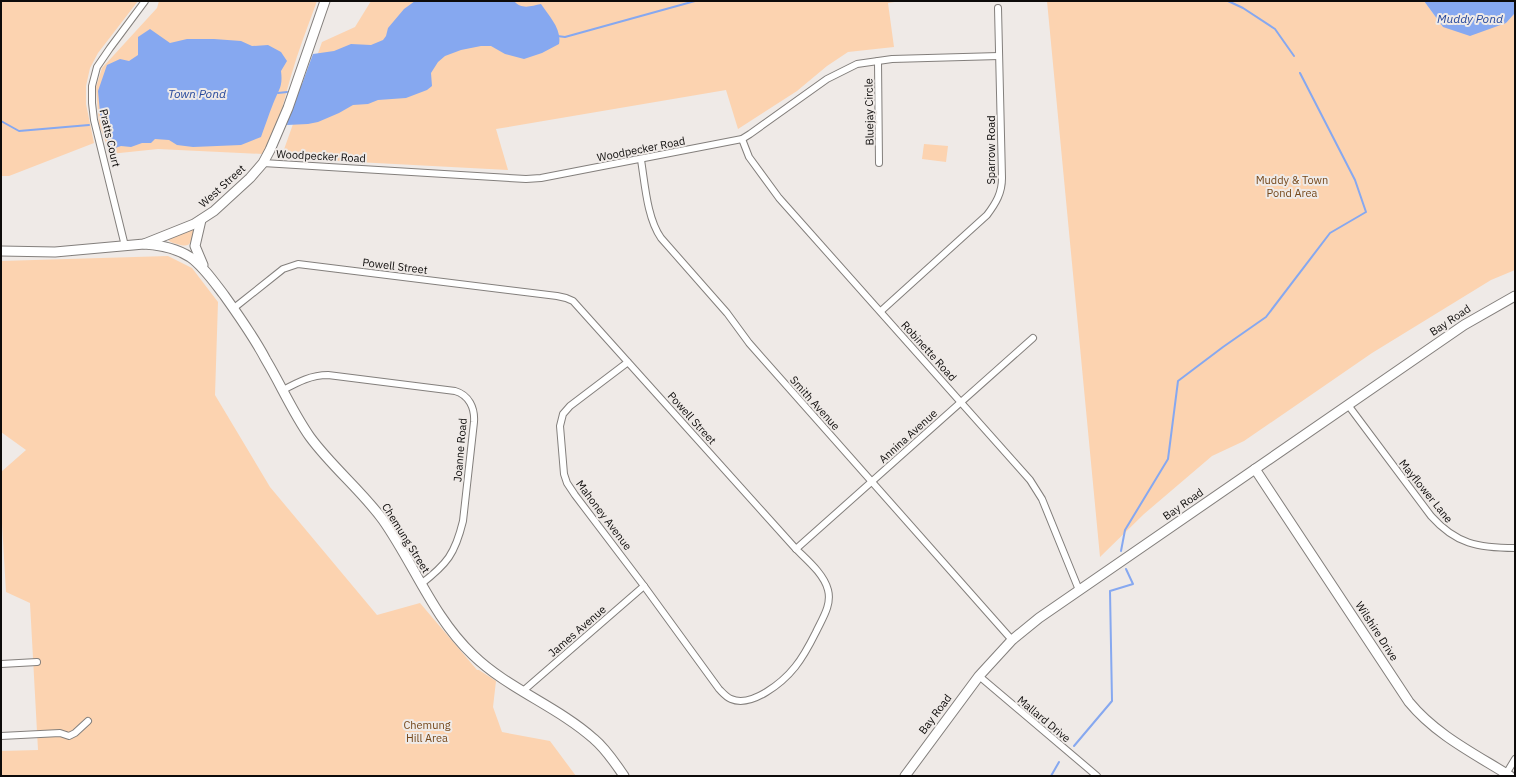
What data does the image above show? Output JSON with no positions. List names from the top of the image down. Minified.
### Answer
{"streets":{"street":["Bluejay Circle","Pratts Court","Woodpecker Road","Sparrow Road","West Street","Powell Street","Bay Road","Robinette Road","Smith Avenue","Annina Avenue","Joanne Road","Mayflower Lane","Mahoney Avenue","Chemung Street","James Avenue","Wilshire Drive","Mallard Drive"]},"crossings":[["Bluejay Circle","Woodpecker Road"],["Pratts Court","West Street"],["Woodpecker Road","Sparrow Road"],["Woodpecker Road","West Street"],["Woodpecker Road","Robinette Road"],["Woodpecker Road","Smith Avenue"],["Sparrow Road","Robinette Road"],["West Street","Chemung Street"],["Powell Street","Annina Avenue"],["Powell Street","Mahoney Avenue"],["Powell Street","Chemung Street"],["Powell Street","James Avenue"],["Bay Road","Robinette Road"],["Bay Road","Smith Avenue"],["Bay Road","Mayflower Lane"],["Bay Road","Wilshire Drive"],["Bay Road","Mallard Drive"],["Robinette Road","Annina Avenue"],["Smith Avenue","Annina Avenue"],["Joanne Road","Chemung Street"],["Mahoney Avenue","James Avenue"],["Chemung Street","James Avenue"]],"water":["Muddy Pond","Town Pond"],"parks":["Muddy & Town Pond Area","Chemung Hill Area"]}
